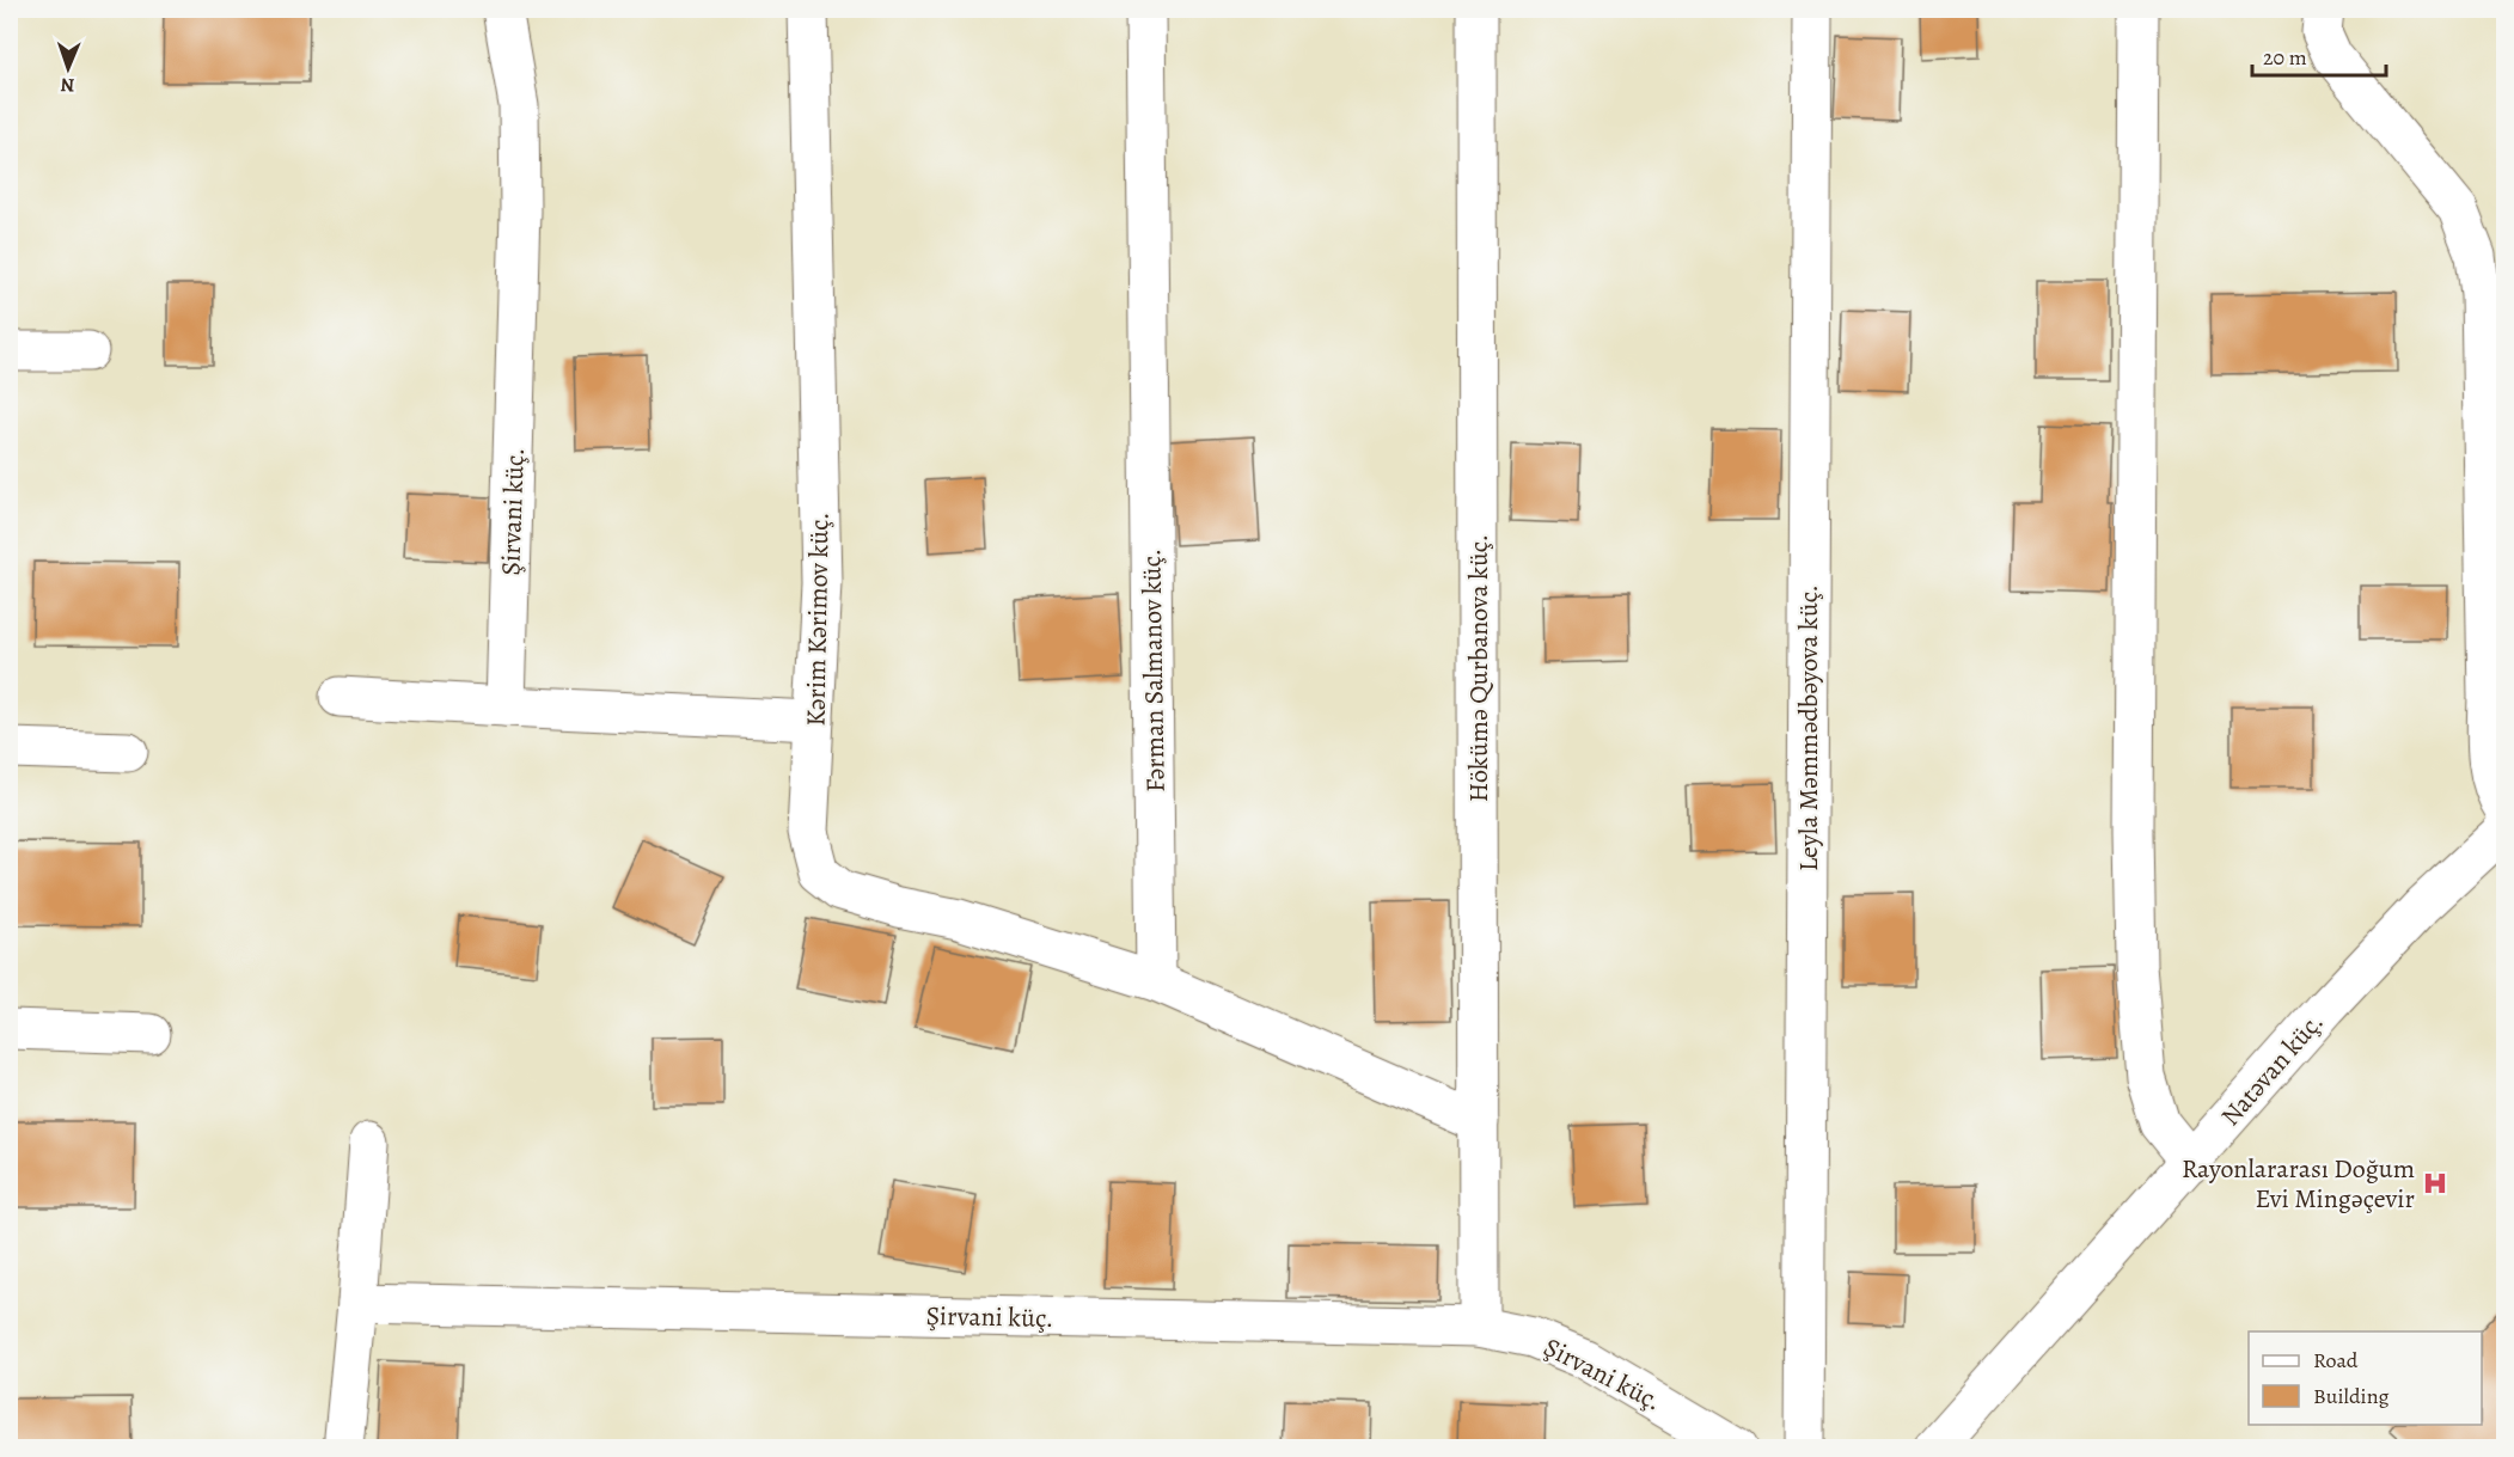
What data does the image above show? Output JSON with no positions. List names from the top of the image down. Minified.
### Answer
{"streets":{"street":["Şirvani küç.","Kərim Kərimov küç.","Hökümə Qurbanova küç.","Fərman Salmanov küç.","Leyla Məmmədbəyova küç.","Natəvan küç."]},"crossings":[["Şirvani küç.","Hökümə Qurbanova küç."],["Kərim Kərimov küç.","Fərman Salmanov küç."]],"places":{"hospital":["Rayonlararası Doğum Evi Mingəçevir"]},"legend":["Road","Building"],"scale_bar":"20 m","north":"bottom"}
